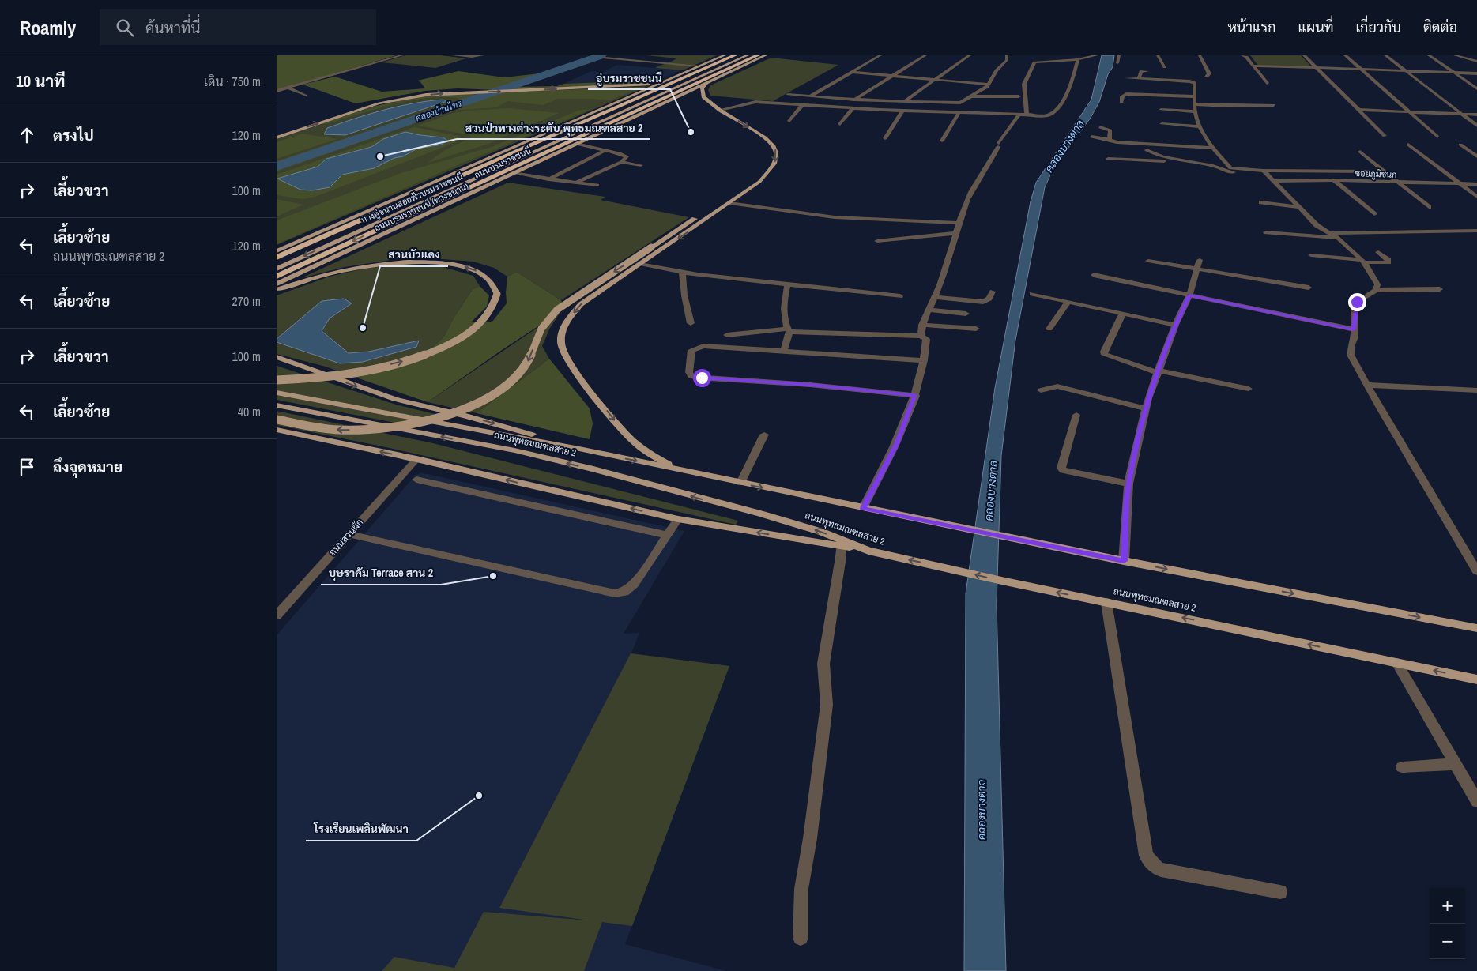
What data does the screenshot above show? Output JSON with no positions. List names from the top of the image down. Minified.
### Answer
{"streets":{"highway":["ถนนบรมราชชนนี"],"main road":["ทางคู่ขนานลอยฟ้าบรมราชชนนี","ถนนบรมราชชนนี (ทางขนาน)","ถนนพุทธมณฑลสาย 2"],"street":["ซอยภูมิชนก","ถนนสวนผัก"]},"crossings":[["ถนนบรมราชชนนี","ทางคู่ขนานลอยฟ้าบรมราชชนนี"],["ถนนบรมราชชนนี","ถนนบรมราชชนนี (ทางขนาน)"]],"water":["คลองบ้านไทร","คลองบางตาล"],"places":["อู่บรมราชชนนี","สวนป่าทางต่างระดับ พุทธมณฑลสาย 2","สวนบัวแดง","บุษราคัม Terrace สาน 2","โรงเรียนเพลินพัฒนา"],"page":{"header":"Roamly","search":"ค้นหาที่นี่","nav":["หน้าแรก","แผนที่","เกี่ยวกับ","ติดต่อ"],"heading":["10 นาที","เดิน · 750 m"],"list":[["ตรงไป","120 m"],["เลี้ยวขวา","100 m"],["เลี้ยวซ้าย","ถนนพุทธมณฑลสาย 2","120 m"],["เลี้ยวซ้าย","270 m"],["เลี้ยวขวา","100 m"],["เลี้ยวซ้าย","40 m"],"ถึงจุดหมาย"],"map_buttons":["+","−"]}}
